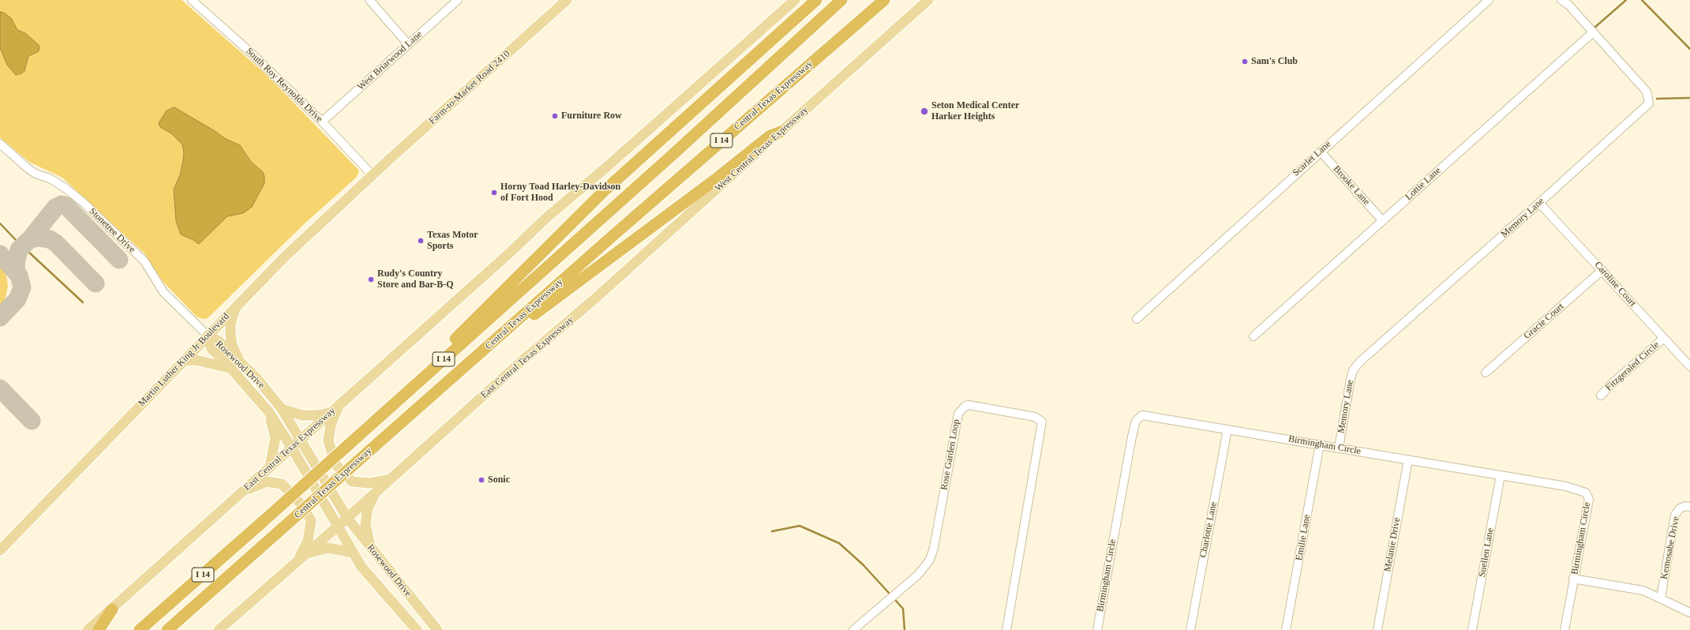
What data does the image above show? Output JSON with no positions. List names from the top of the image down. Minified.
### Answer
{"streets":{"highway":["Central Texas Expressway","I 14"],"main road":["Farm-to-Market Road 2410","West Central Texas Expressway","East Central Texas Expressway","Martin Luther King Jr Boulevard","Rosewood Drive"],"street":["West Briarwood Lane","South Roy Reynolds Drive","Scarlet Lane","Lottie Lane","Brooke Lane","Memory Lane","Stonetree Drive","Caroline Court","Gracie Court","Fitzgeraled Circle","Birmingham Circle","Rose Garden Loop","Charlotte Lane","Emilie Lane","Melanie Drive","Kemosabe Drive","Suellen Lane"]},"crossings":[["West Briarwood Lane","South Roy Reynolds Drive"],["South Roy Reynolds Drive","Farm-to-Market Road 2410"],["South Roy Reynolds Drive","Martin Luther King Jr Boulevard"],["Farm-to-Market Road 2410","Martin Luther King Jr Boulevard"],["West Central Texas Expressway","East Central Texas Expressway"],["Scarlet Lane","Brooke Lane"],["Lottie Lane","Brooke Lane"],["Lottie Lane","Memory Lane"],["Memory Lane","Caroline Court"],["Memory Lane","Birmingham Circle"],["Stonetree Drive","Martin Luther King Jr Boulevard"],["Stonetree Drive","Rosewood Drive"],["Caroline Court","Gracie Court"],["Caroline Court","Fitzgeraled Circle"],["East Central Texas Expressway","Rosewood Drive"],["Martin Luther King Jr Boulevard","Rosewood Drive"],["Birmingham Circle","Charlotte Lane"],["Birmingham Circle","Emilie Lane"],["Birmingham Circle","Melanie Drive"],["Birmingham Circle","Suellen Lane"]],"places":["Sam's Club","Seton Medical Center Harker Heights","Furniture Row","Horny Toad Harley-Davidson of Fort Hood","Texas Motor Sports","Rudy's Country Store and Bar-B-Q","Sonic"]}
